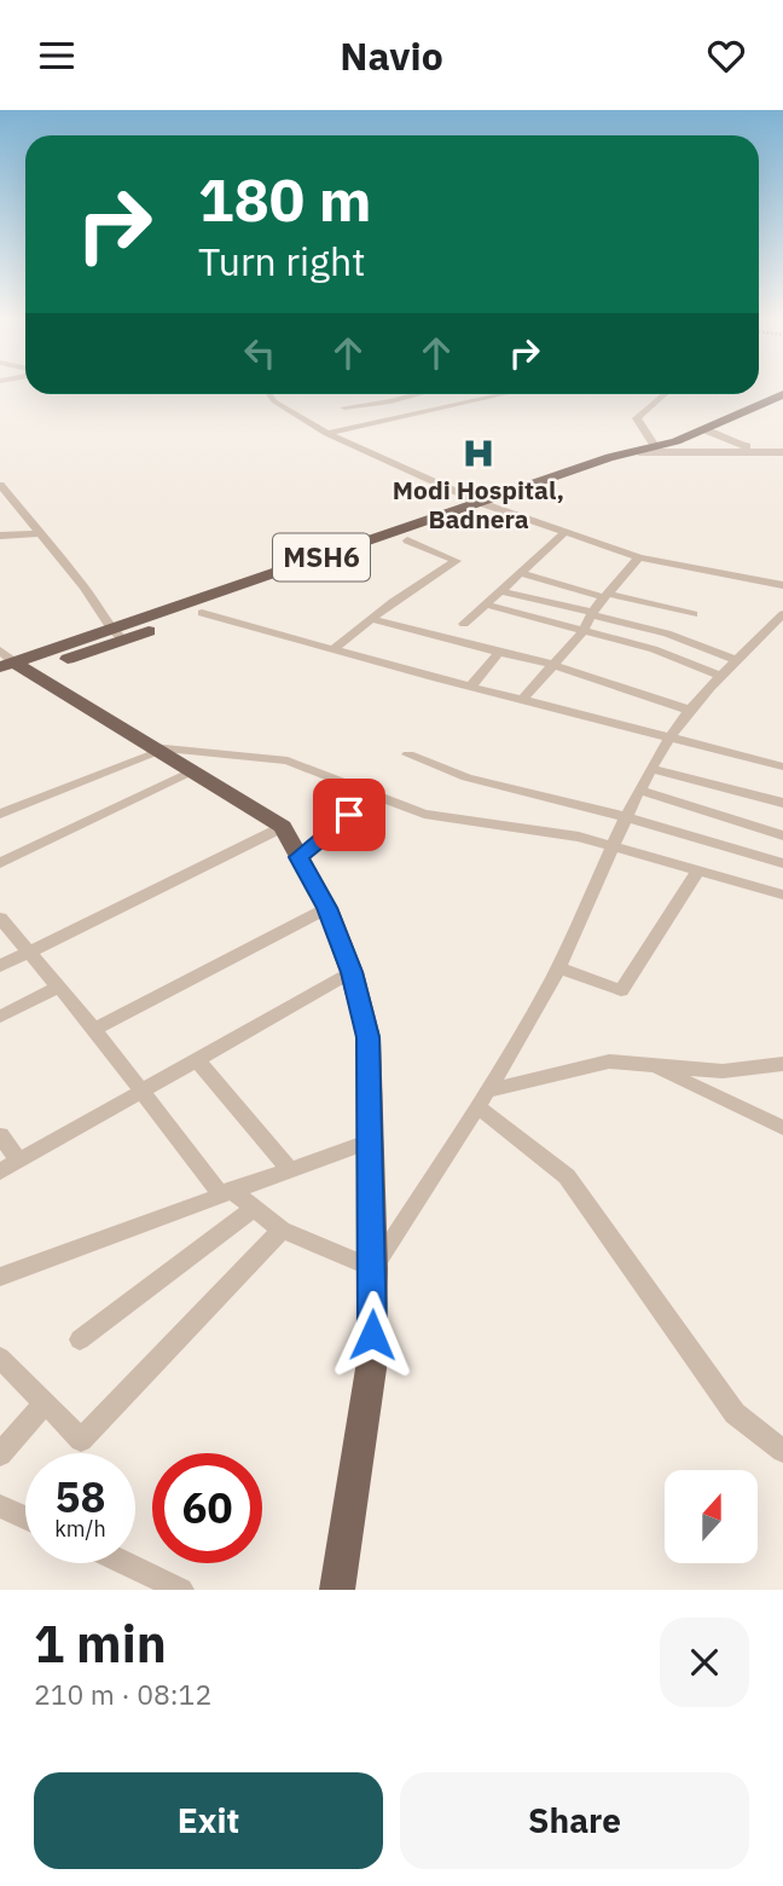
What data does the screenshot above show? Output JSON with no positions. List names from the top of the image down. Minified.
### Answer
{"streets":{"main road":["MSH6"]},"places":{"hospital":["Modi Hospital, Badnera"]},"north":"top","page":{"header":"Navio","turn":["180 m","Turn right"],"speed":"58 km/h","limit":"60","heading":["1 min","210 m · 08:12"],"buttons":["Exit","Share"]}}
